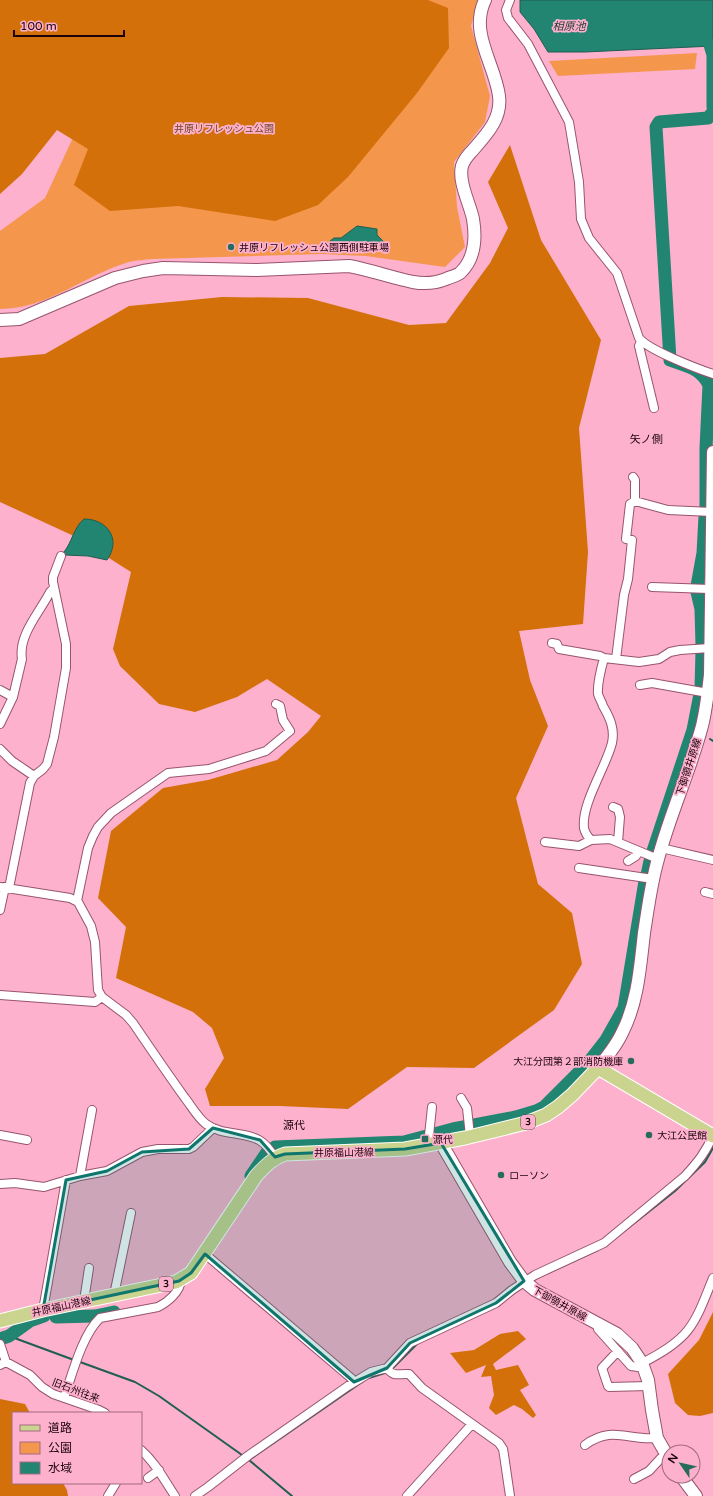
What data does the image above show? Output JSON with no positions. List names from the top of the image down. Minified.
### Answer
{"streets":{"main road":["下御領井原線","3","井原福山港線"],"street":["旧石州往来"]},"crossings":[["下御領井原線","井原福山港線"]],"districts":["矢ノ側","源代"],"water":["相原池"],"parks":["井原リフレッシュ公園"],"places":{"other":["井原リフレッシュ公園西側駐車場","大江分団第２部消防機庫","大江公民館","ローソン"],"transit":["源代"]},"legend":["道路","公園","水域"],"scale_bar":"100 m","north":"top left"}
